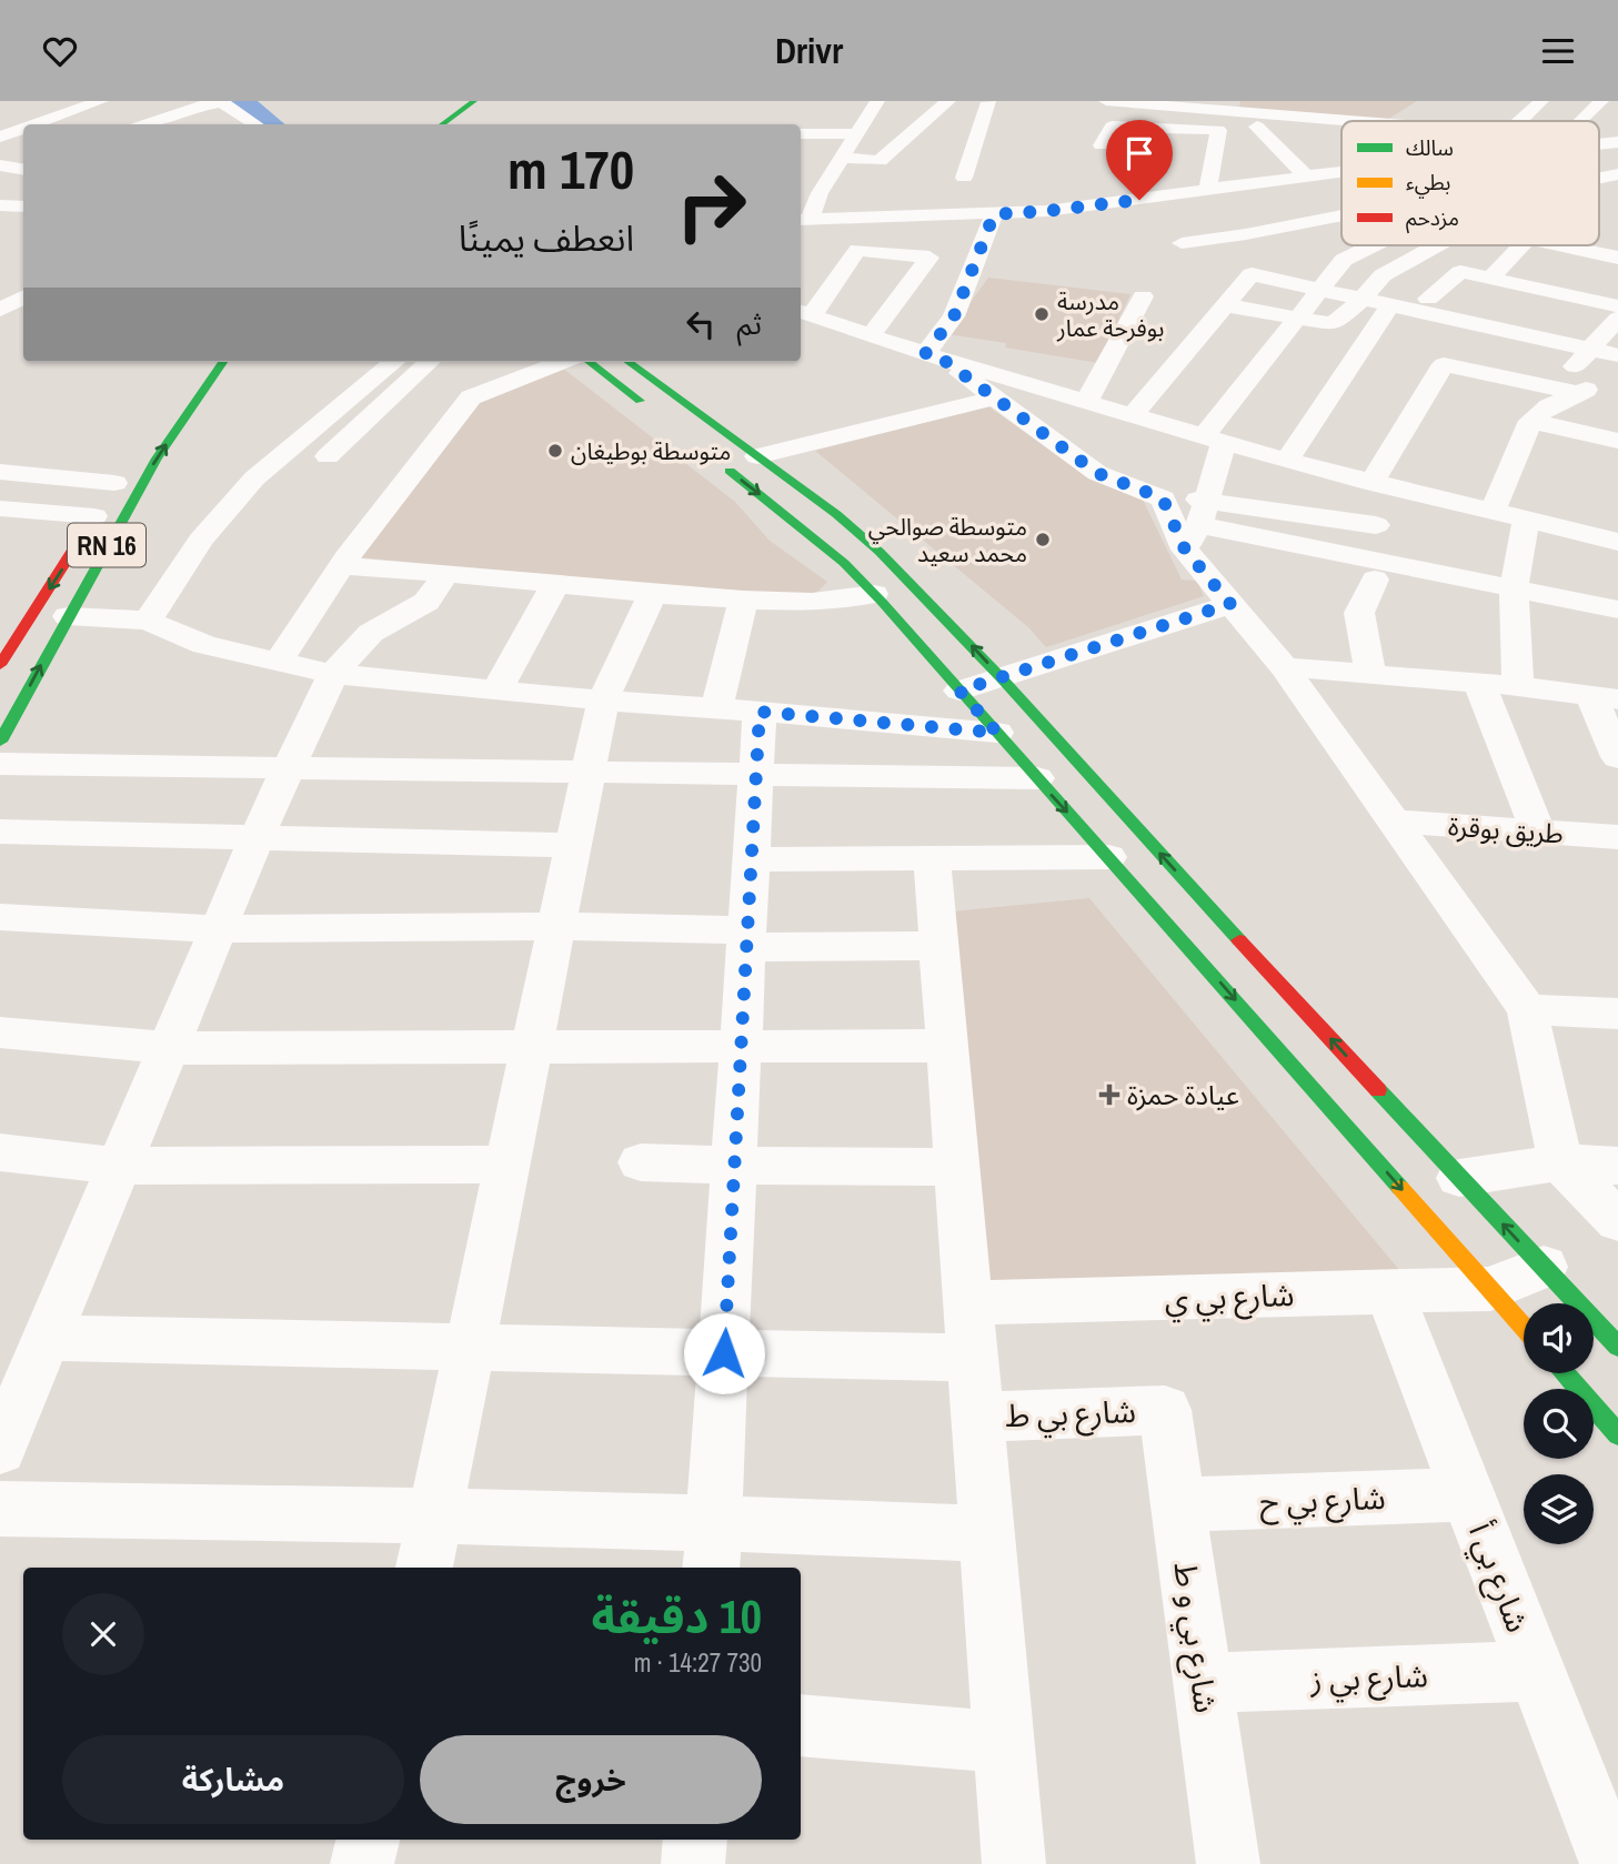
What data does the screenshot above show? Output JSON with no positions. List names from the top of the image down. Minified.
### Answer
{"streets":{"main road":["RN 16"],"street":["طريق بوقرة","شارع بي ي","شارع بي ط","شارع بي ح","شارع بي أ","شارع بي و ط","شارع بي ز"]},"crossings":[["شارع بي ي","شارع بي أ"],["شارع بي ط","شارع بي و ط"],["شارع بي ح","شارع بي أ"],["شارع بي ح","شارع بي و ط"],["شارع بي أ","شارع بي ز"],["شارع بي و ط","شارع بي ز"]],"places":{"other":["مدرسة بوفرحة عمار","متوسطة بوطيغان","متوسطة صوالحي محمد سعيد"],"health":["عيادة حمزة"]},"legend":["سالك","بطيء","مزدحم"],"page":{"header":"Drivr","turn":["170 m","انعطف يمينًا"],"then":"ثم","heading":["10 دقيقة","730 m · 14:27"],"buttons":["خروج","مشاركة"]}}
